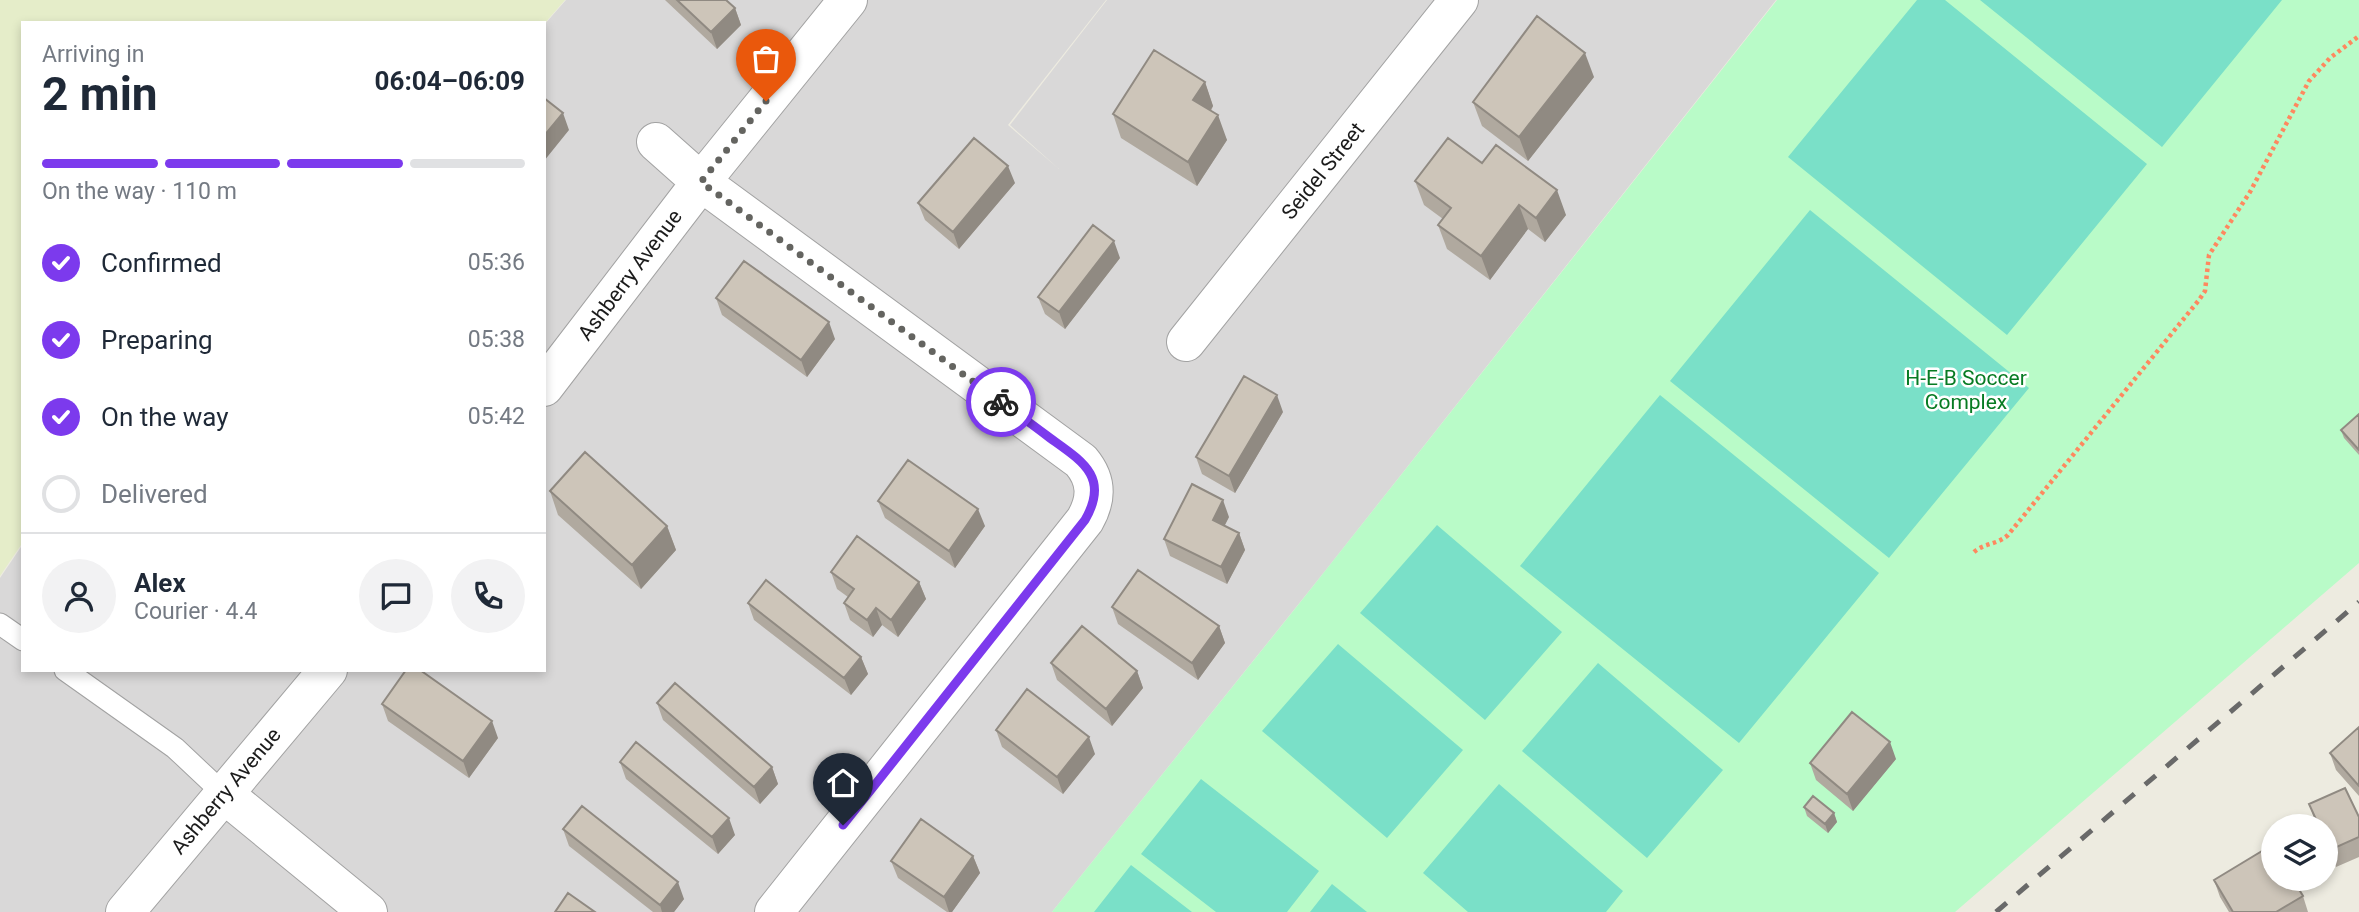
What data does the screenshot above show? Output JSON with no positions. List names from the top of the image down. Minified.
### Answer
{"streets":{"street":["Seidel Street","Ashberry Avenue"]},"parks":["H-E-B Soccer Complex"],"page":{"heading":["2 min","Arriving in","06:04–06:09"],"panel":["Alex","Courier · 4.4"],"bar":"On the way · 110 m","list":[["Confirmed","05:36"],["Preparing","05:38"],["On the way","05:42"],"Delivered"]}}
